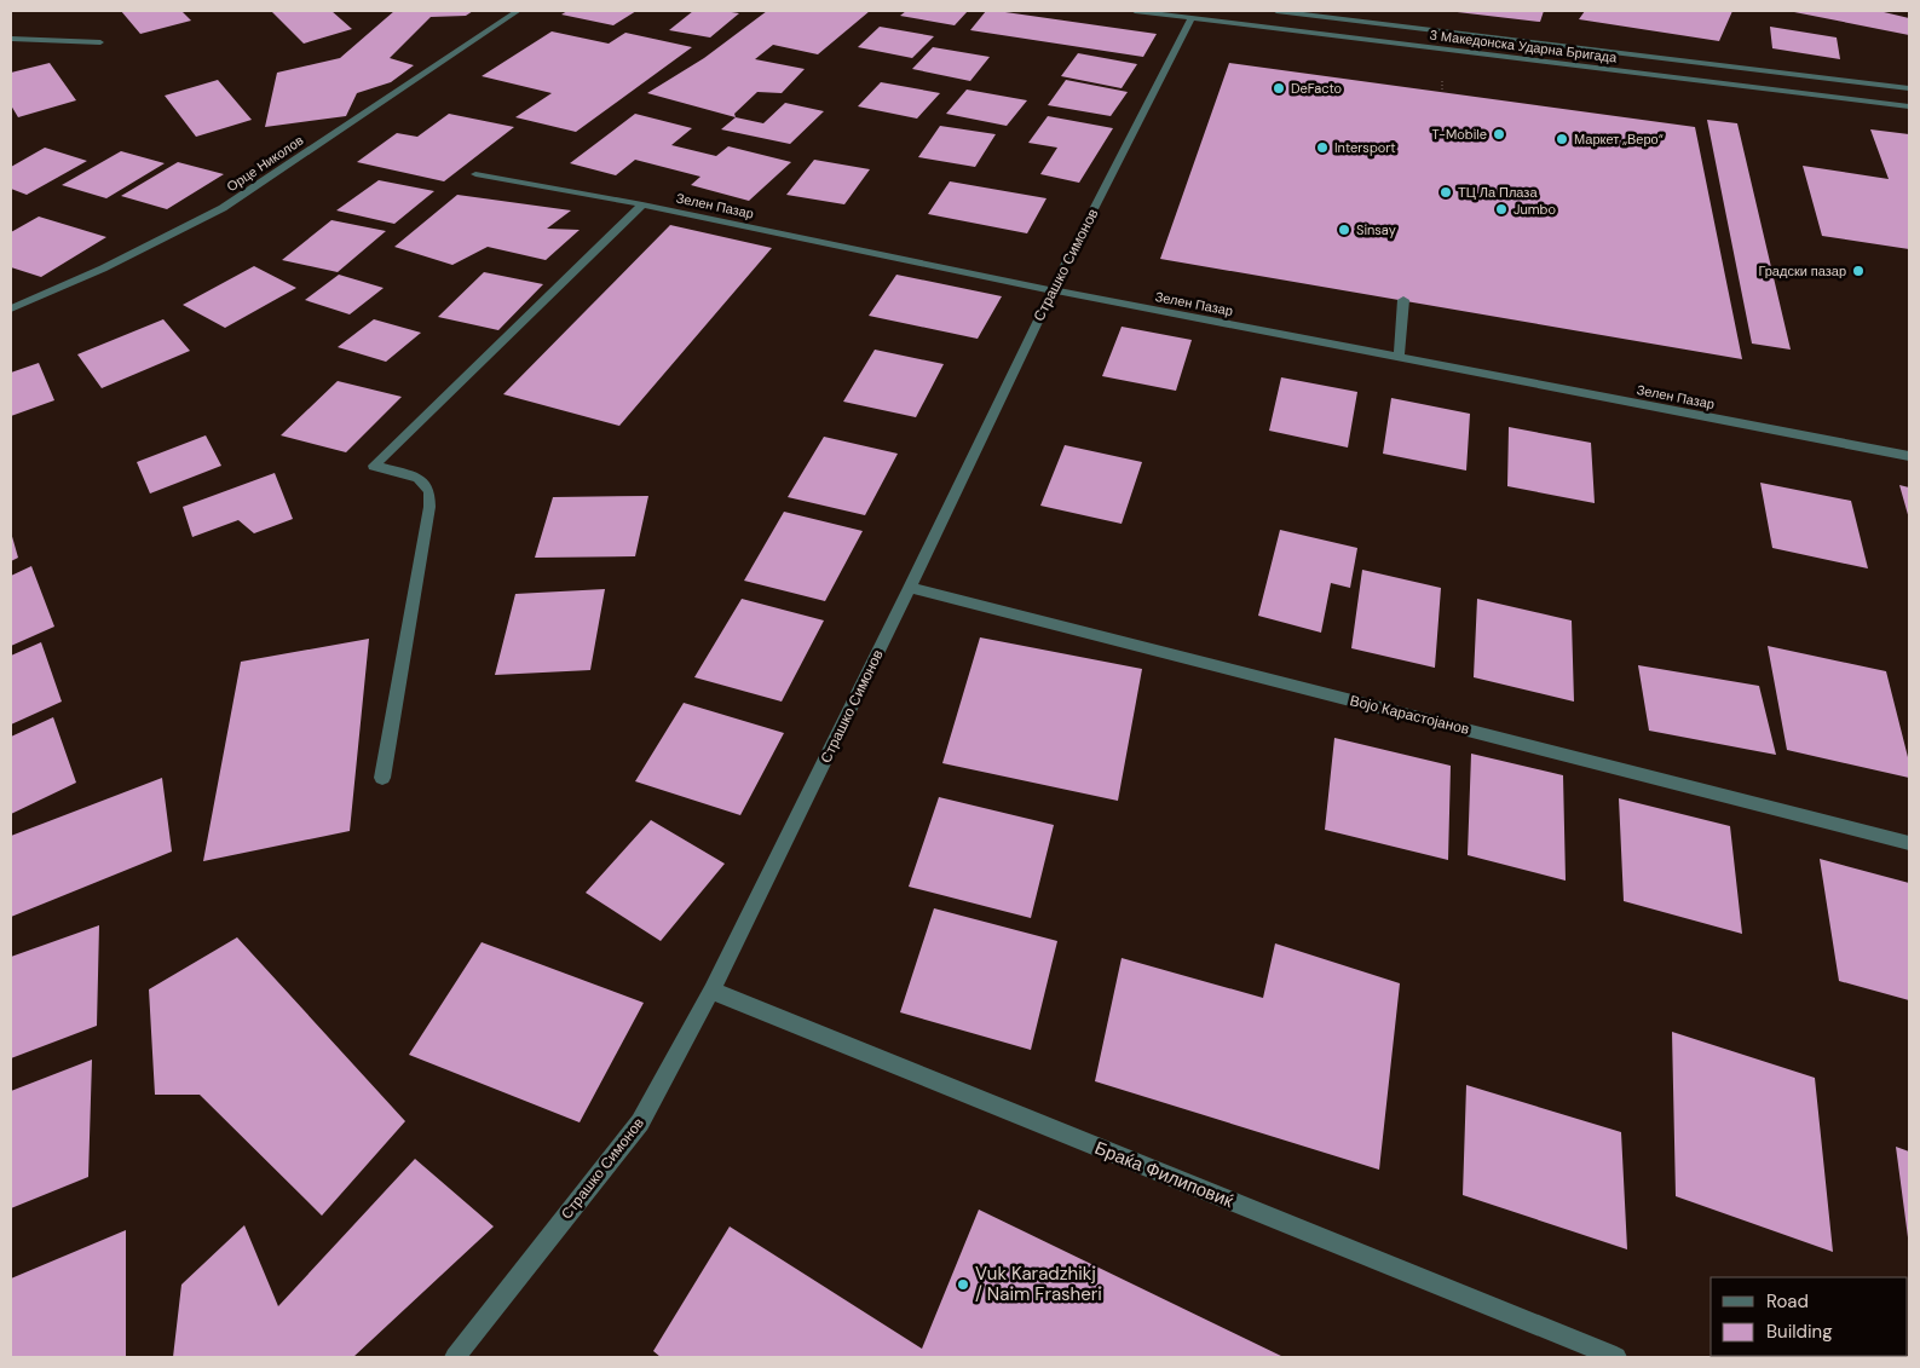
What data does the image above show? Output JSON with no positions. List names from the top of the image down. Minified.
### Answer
{"streets":{"street":["3 Македонска Ударна Бригада","Орце Николов","Зелен Пазар","Страшко Симонов","Војо Карастојанов","Браќа Филиповиќ"]},"crossings":[["3 Македонска Ударна Бригада","Страшко Симонов"],["Зелен Пазар","Страшко Симонов"],["Страшко Симонов","Војо Карастојанов"],["Страшко Симонов","Браќа Филиповиќ"]],"places":["DeFacto","T-Mobile","Маркет „Веро“","Intersport","ТЦ Ла Плаза","Jumbo","Sinsay","Градски пазар","Vuk Karadzhikj / Naim Frasheri"],"legend":["Road","Building"]}
